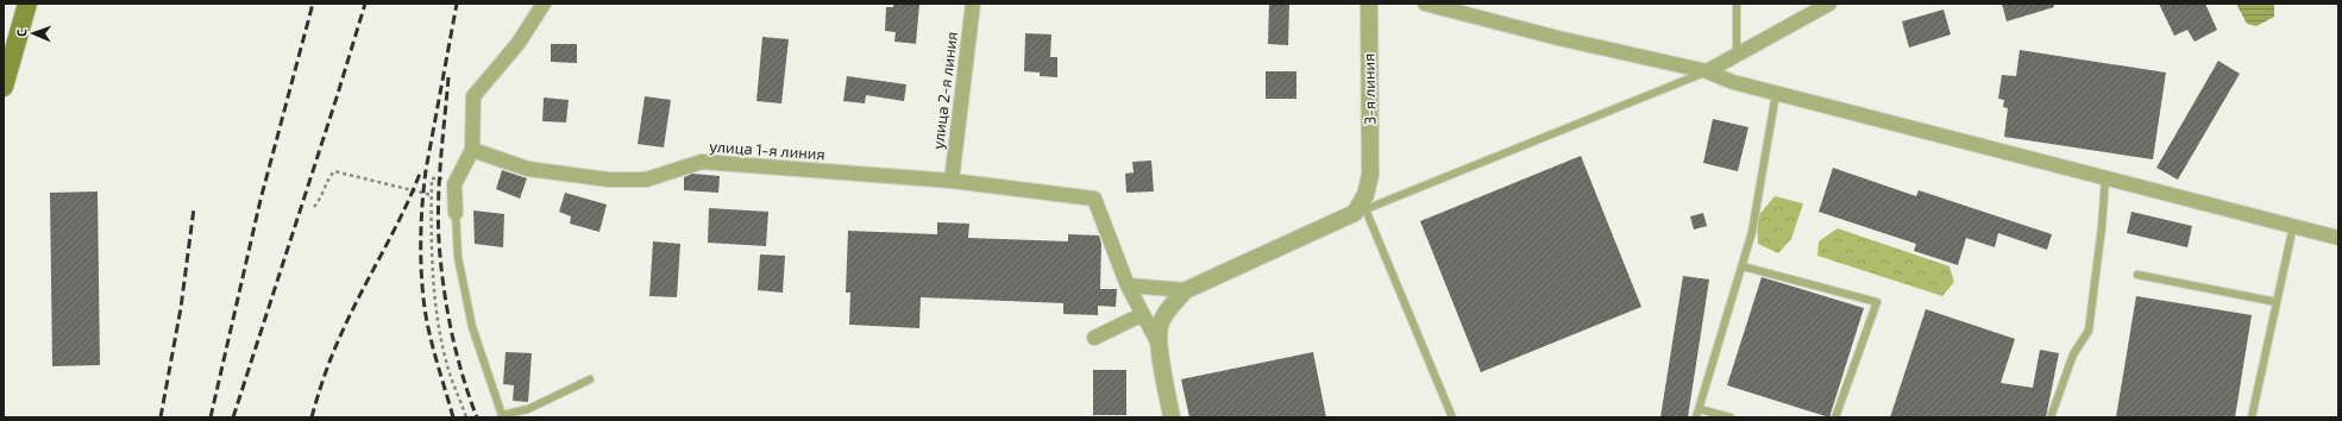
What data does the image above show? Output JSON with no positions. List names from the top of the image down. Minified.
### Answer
{"streets":{"street":["3-я линия","улица 2-я линия","улица 1-я линия"]},"crossings":[["улица 2-я линия","улица 1-я линия"]],"north":"left"}
